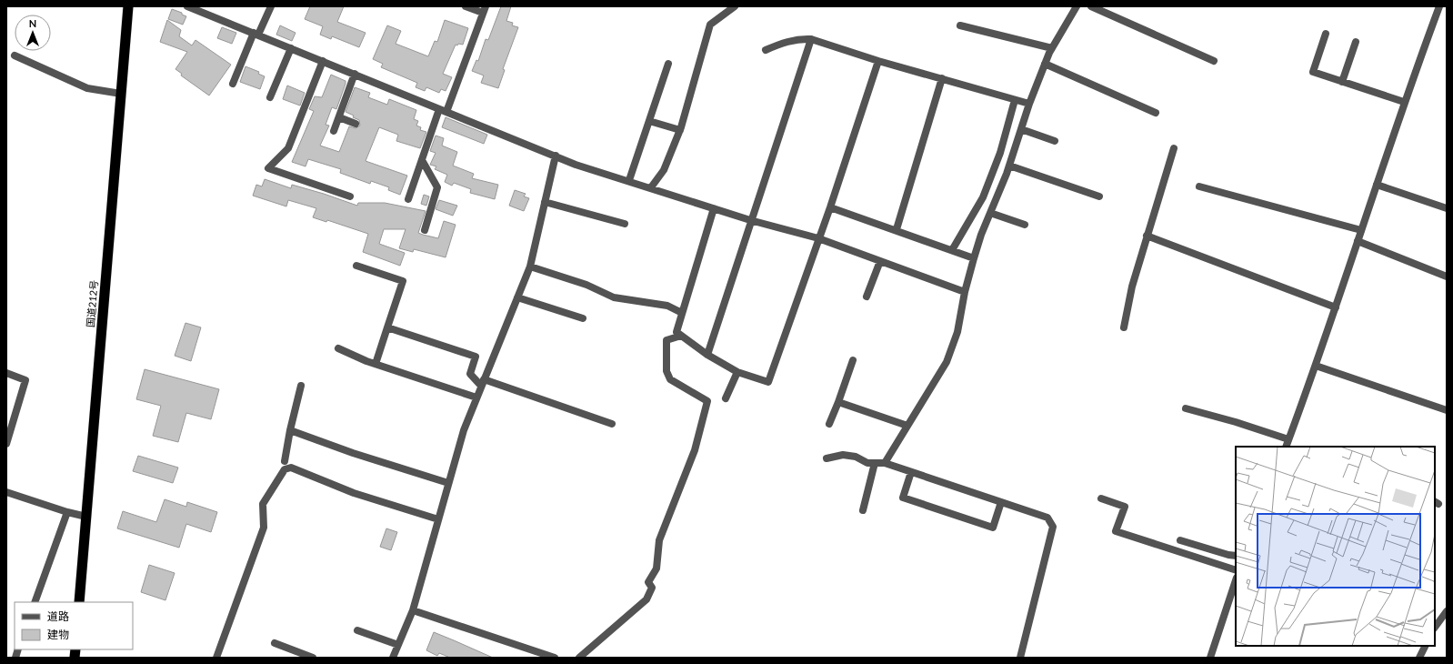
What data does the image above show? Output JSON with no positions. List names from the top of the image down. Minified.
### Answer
{"streets":{"highway":["国道212号"]},"legend":["道路","建物"],"north":"top"}
